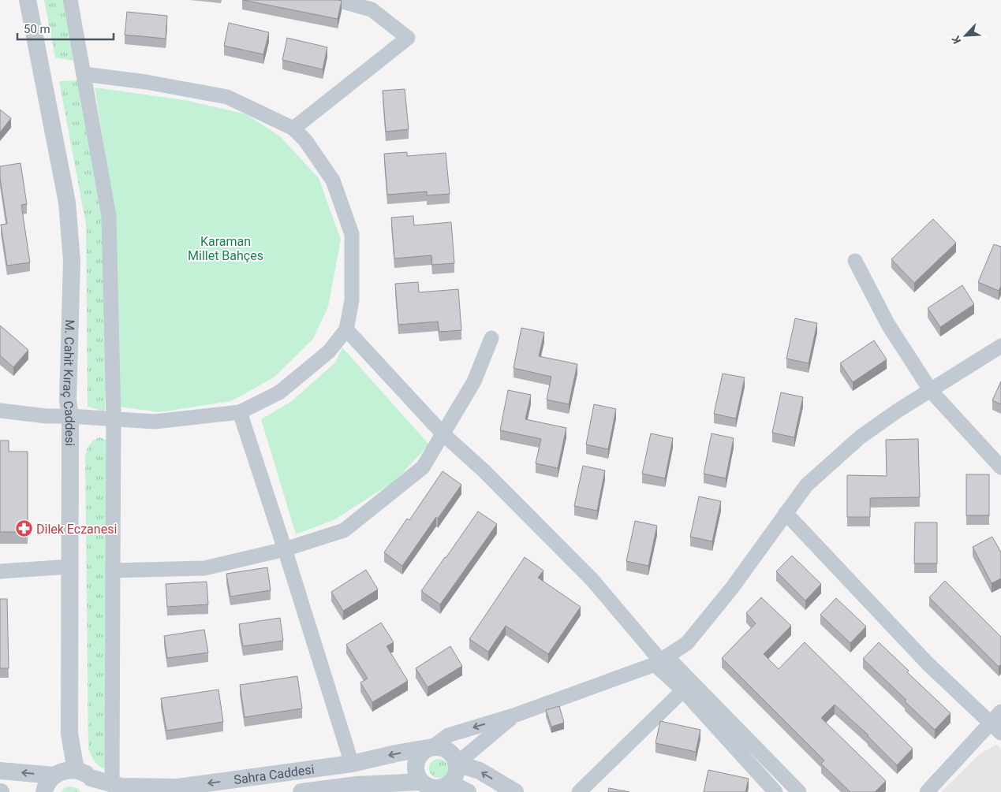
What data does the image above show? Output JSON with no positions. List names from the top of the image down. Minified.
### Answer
{"streets":{"street":["M. Cahit Kıraç Caddesi","Sahra Caddesi"]},"crossings":[["M. Cahit Kıraç Caddesi","Sahra Caddesi"]],"parks":["Karaman Millet Bahçes"],"places":{"pharmacy":["Dilek Eczanesi"]},"scale_bar":"50 m","north":"bottom left"}
